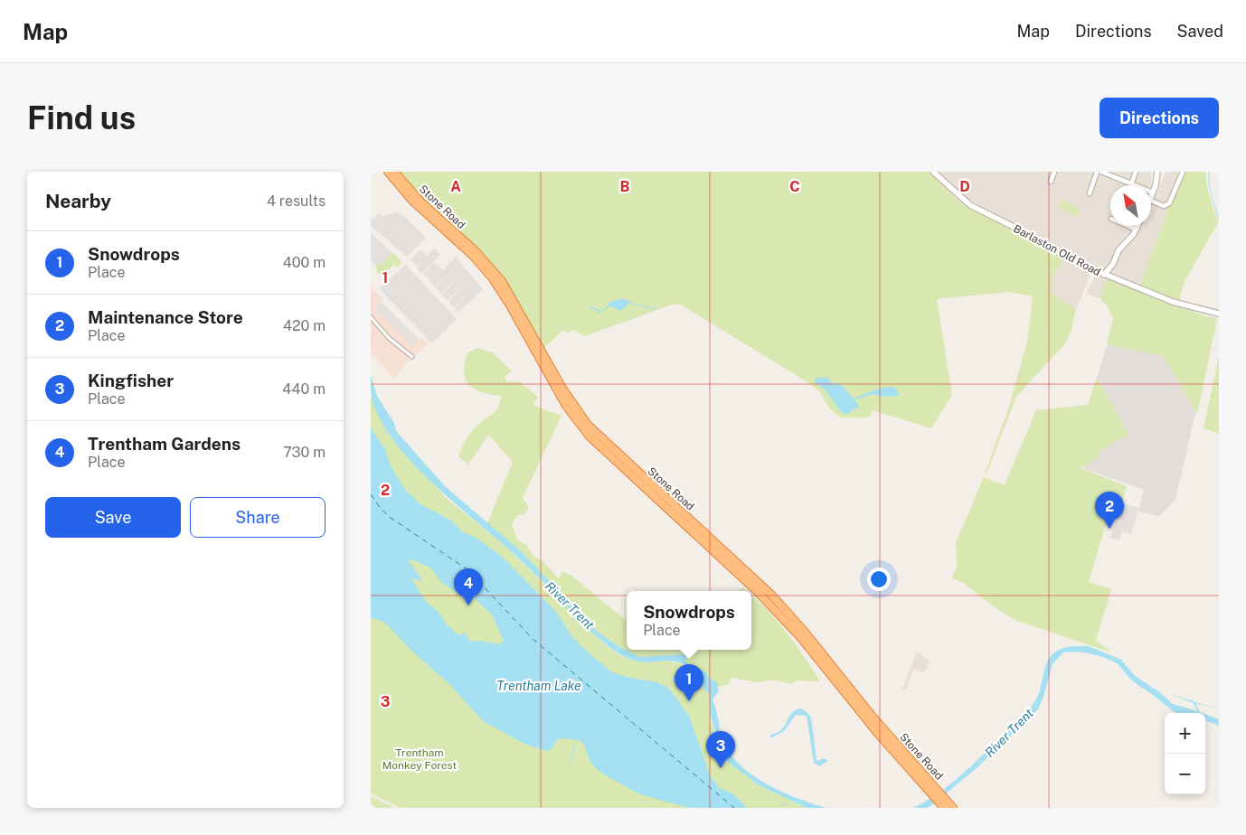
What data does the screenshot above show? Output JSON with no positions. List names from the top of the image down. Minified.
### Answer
{"streets":{"highway":["Stone Road"],"street":["Barlaston Old Road"]},"water":["River Trent","Trentham Lake"],"parks":["Trentham Monkey Forest"],"north":"top left","page":{"header":"Map","nav":["Map","Directions","Saved"],"buttons":["Directions",["Save","Share"]],"title":"Find us","heading":["Nearby","4 results"],"list":[{"mark":"1","name":"Snowdrops","note":"Place","value":"400 m"},{"mark":"2","name":"Maintenance Store","note":"Place","value":"420 m"},{"mark":"3","name":"Kingfisher","note":"Place","value":"440 m"},{"mark":"4","name":"Trentham Gardens","note":"Place","value":"730 m"}],"pins":["2","4","1","3"],"popup":["Snowdrops","Place"],"map_buttons":["+","−"]},"grid":{"columns":["A","B","C","D"],"rows":["1","2","3"]}}
